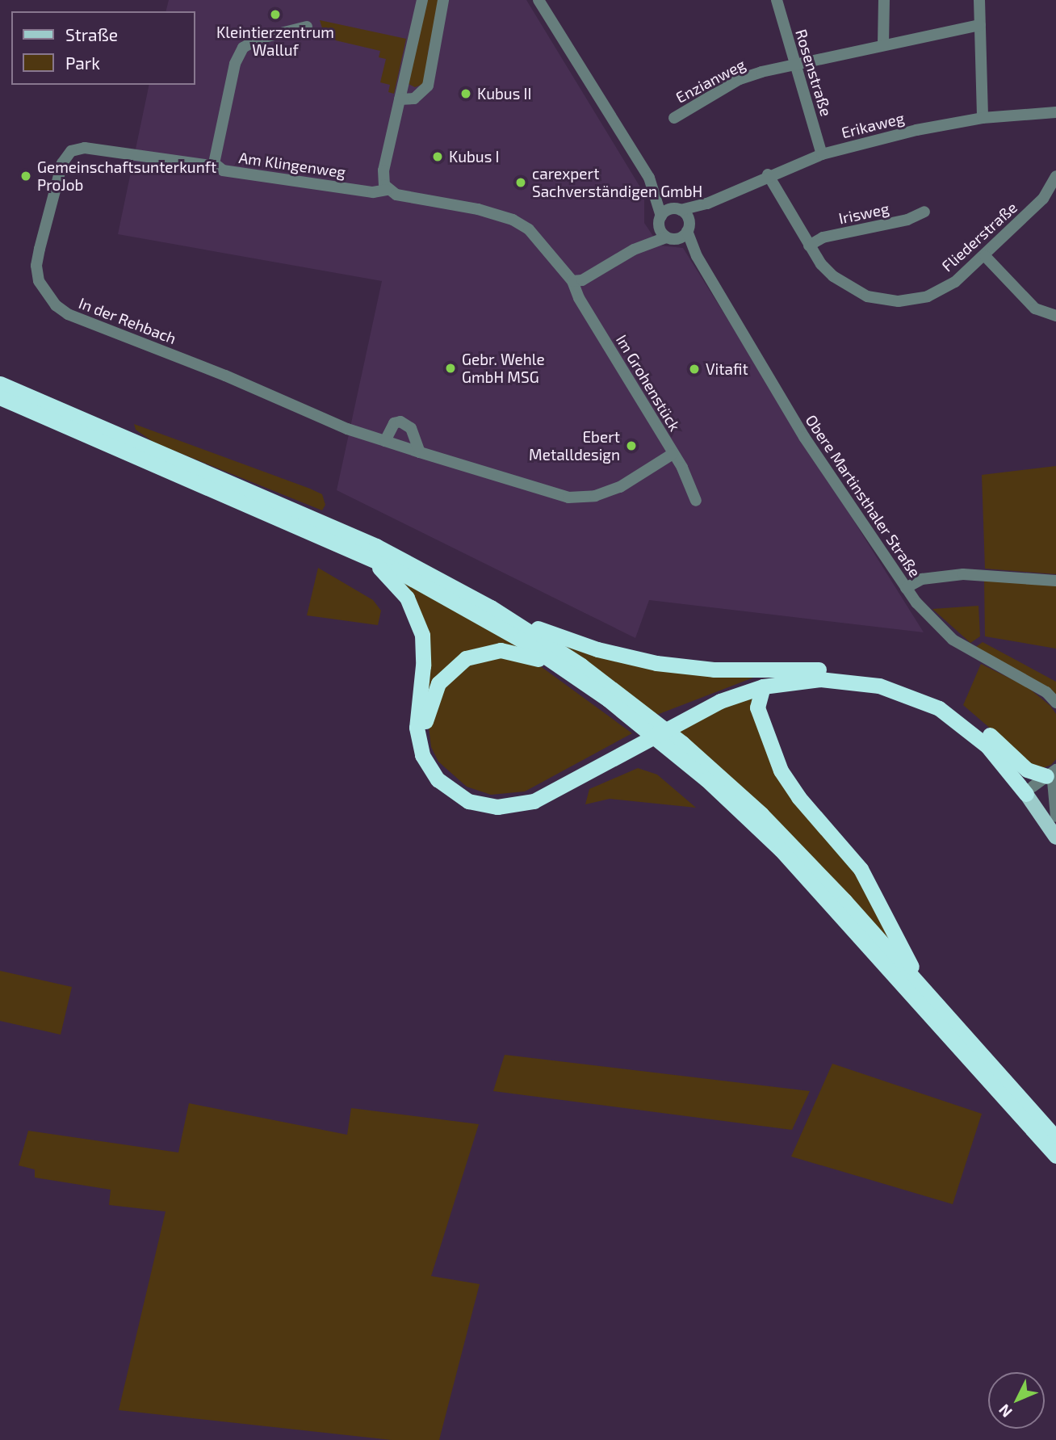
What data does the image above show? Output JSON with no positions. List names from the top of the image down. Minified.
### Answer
{"streets":{"street":["Rosenstraße","Enzianweg","Erikaweg","Am Klingenweg","Irisweg","Fliederstraße","In der Rehbach","Im Grohenstück","Obere Martinsthaler Straße"]},"crossings":[["Rosenstraße","Enzianweg"],["Rosenstraße","Erikaweg"],["Erikaweg","Fliederstraße"],["Erikaweg","Obere Martinsthaler Straße"],["Am Klingenweg","In der Rehbach"],["Am Klingenweg","Im Grohenstück"],["Irisweg","Fliederstraße"],["In der Rehbach","Im Grohenstück"]],"places":["Kleintierzentrum Walluf","Kubus II","Kubus I","Gemeinschaftsunterkunft ProJob","carexpert Sachverständigen GmbH","Gebr. Wehle GmbH MSG","Vitafit","Ebert Metalldesign"],"legend":["Straße","Park"],"north":"bottom left"}
